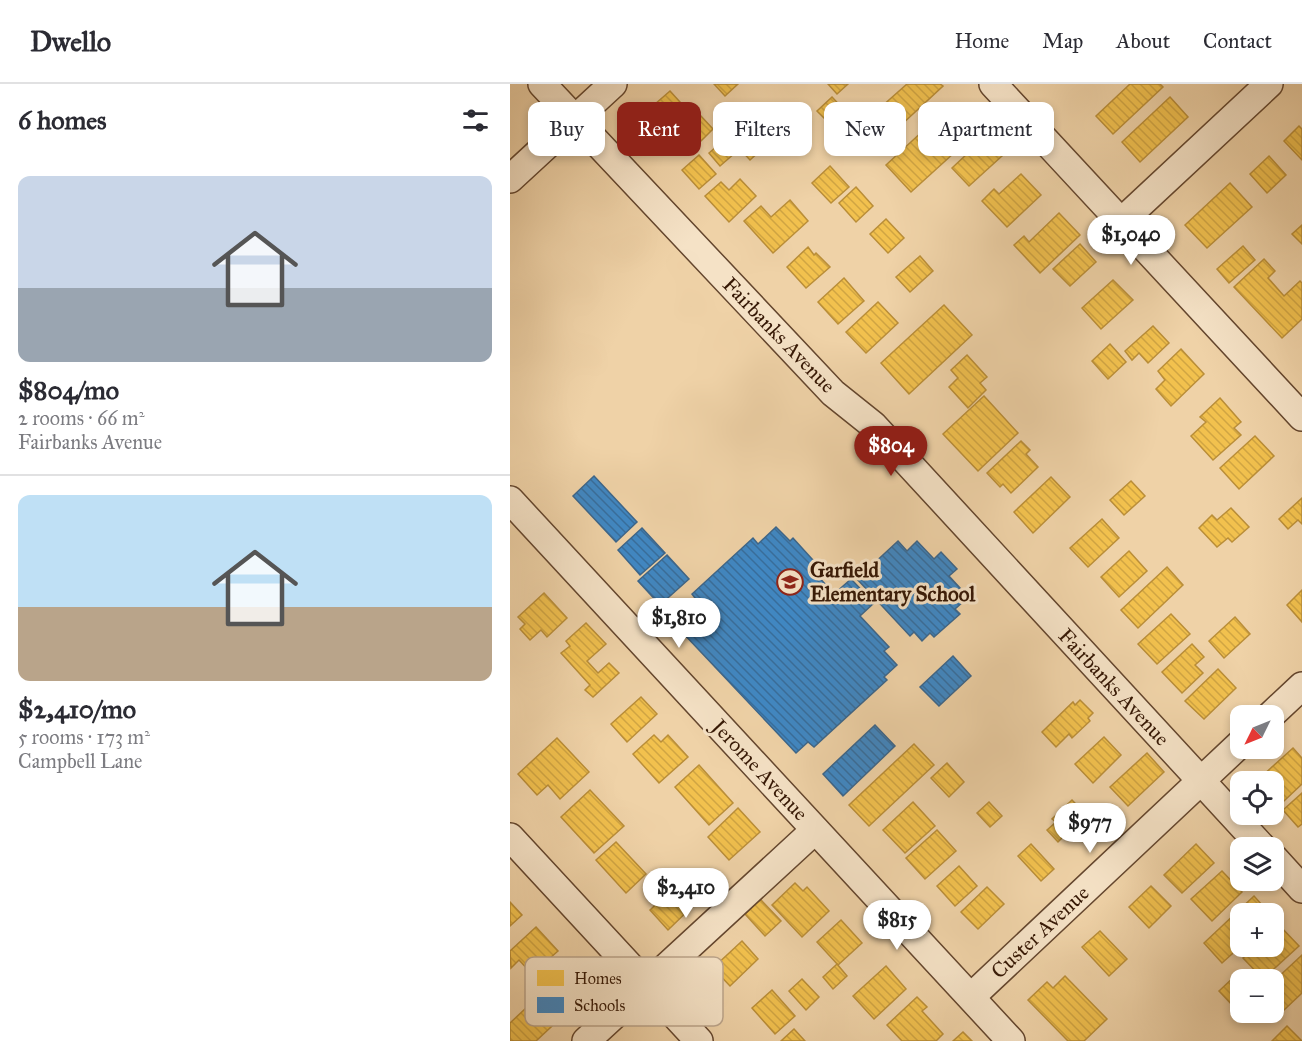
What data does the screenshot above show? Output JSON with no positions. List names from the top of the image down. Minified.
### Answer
{"streets":{"street":["Fairbanks Avenue","Jerome Avenue","Custer Avenue"]},"crossings":[["Fairbanks Avenue","Custer Avenue"],["Jerome Avenue","Custer Avenue"]],"places":{"school or university":["Garfield Elementary School"]},"legend":["Homes","Schools"],"north":"bottom left","page":{"header":"Dwello","nav":["Home","Map","About","Contact"],"heading":"6 homes","chip":["Buy","Rent","Filters","New","Apartment"],"list":[{"name":"$804/mo","note":"2 rooms · 66 m² · Fairbanks Avenue"},{"name":"$2,410/mo","note":"5 rooms · 173 m² · Campbell Lane"}],"price":["$1,040","$804","$1,810","$977","$2,410","$815"],"map_buttons":["+","−"]}}
